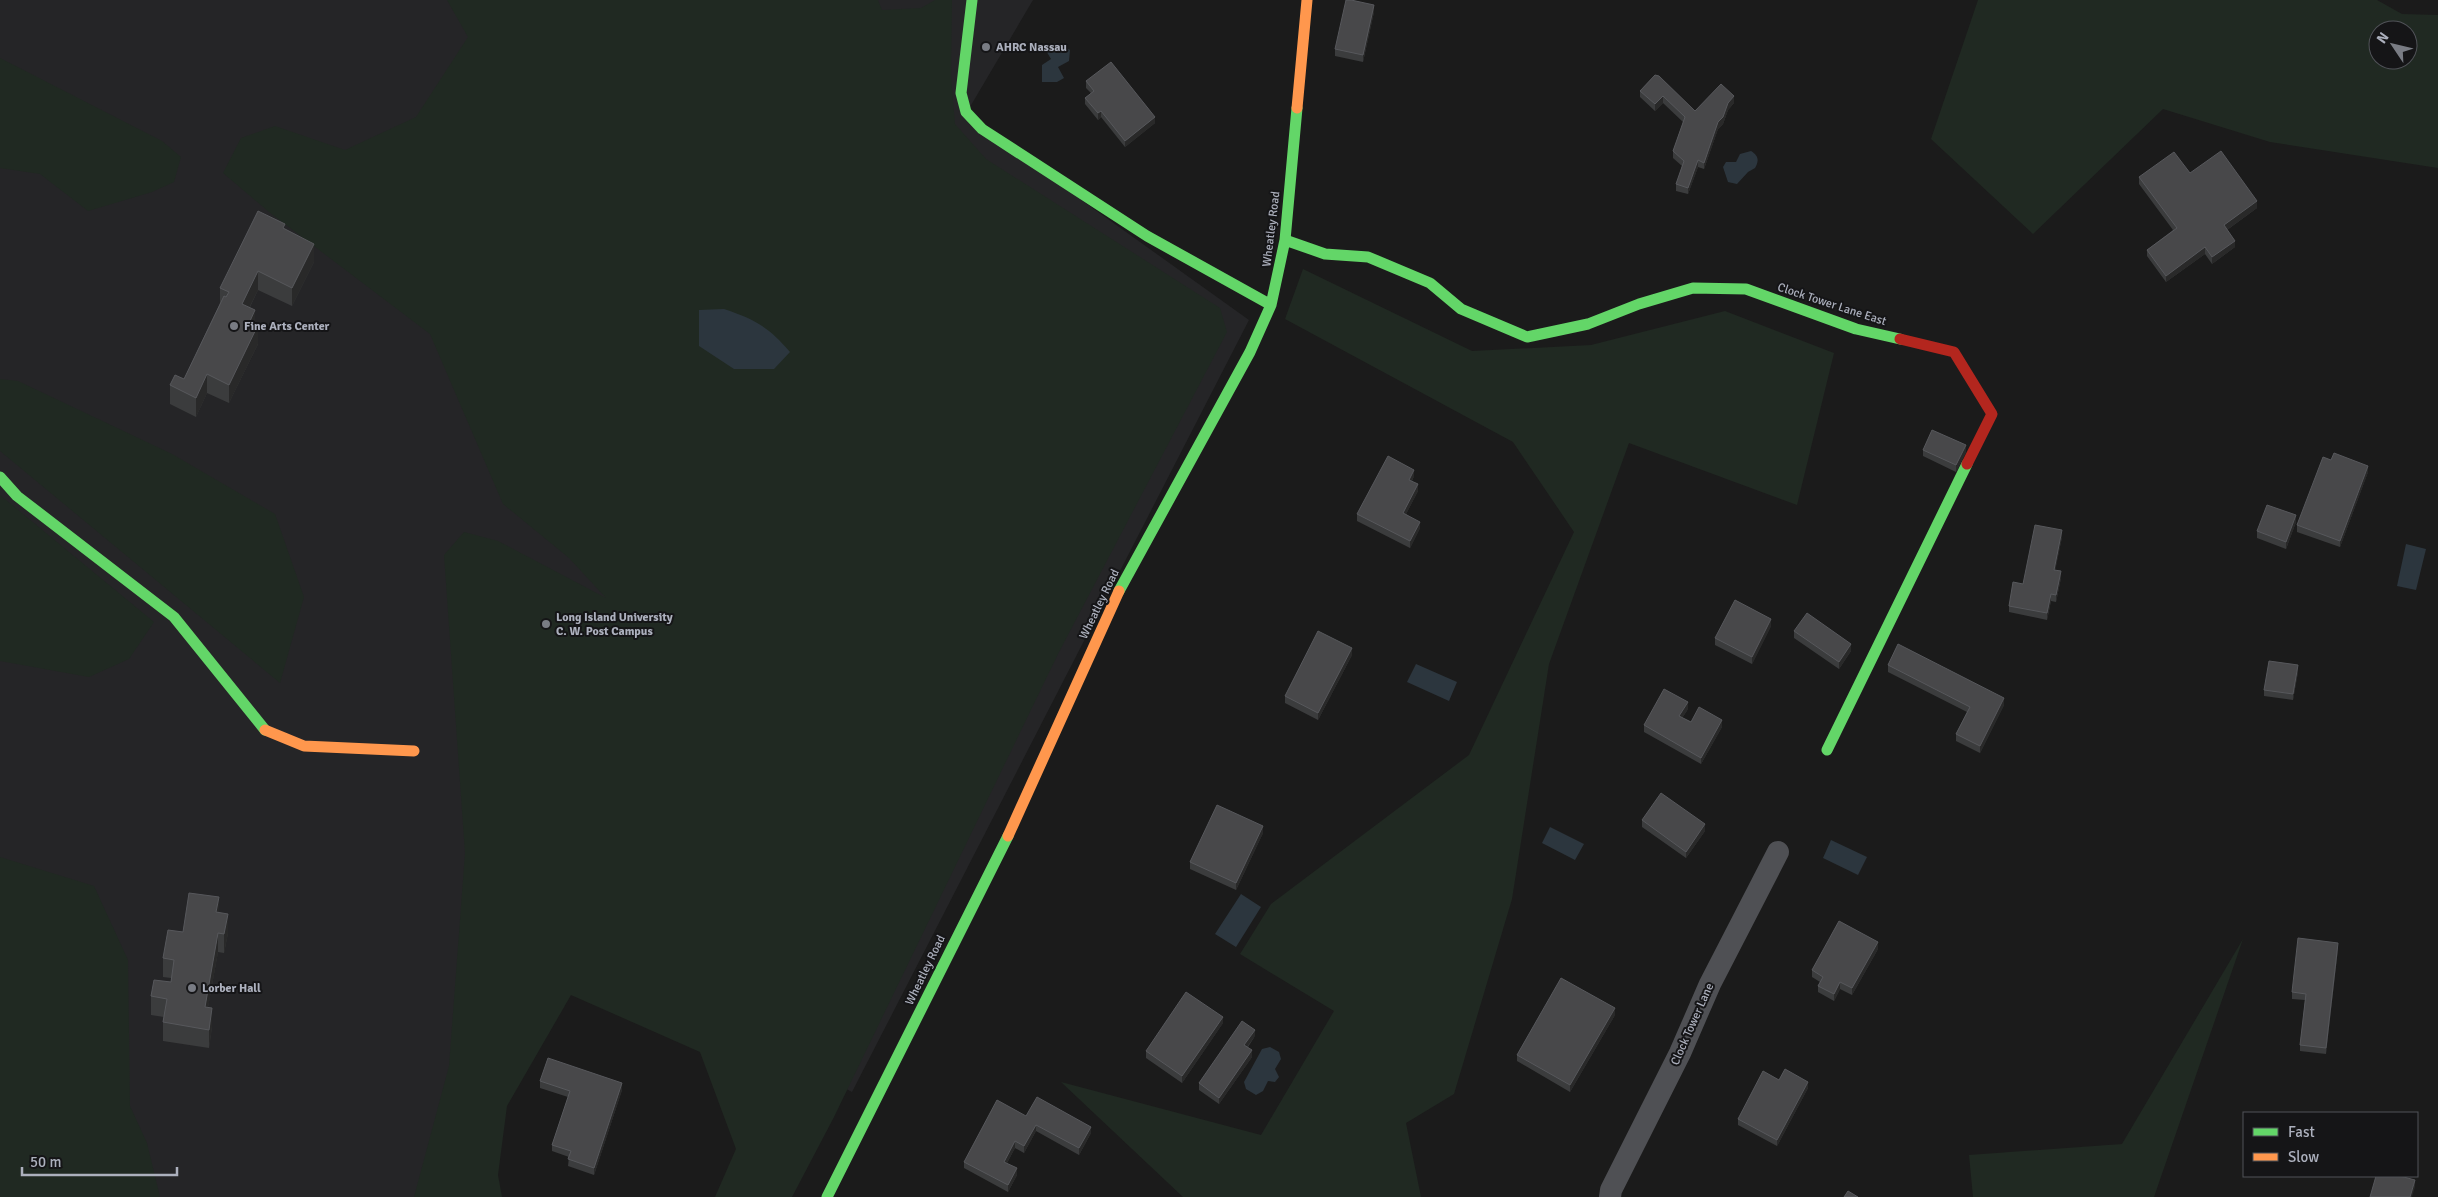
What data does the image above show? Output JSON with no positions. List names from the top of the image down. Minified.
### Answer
{"streets":{"street":["Wheatley Road","Clock Tower Lane East","Clock Tower Lane"]},"crossings":[["Wheatley Road","Clock Tower Lane East"]],"places":["AHRC Nassau","Fine Arts Center","Long Island University C. W. Post Campus","Lorber Hall"],"legend":["Fast","Slow"],"scale_bar":"50 m","north":"top left"}
